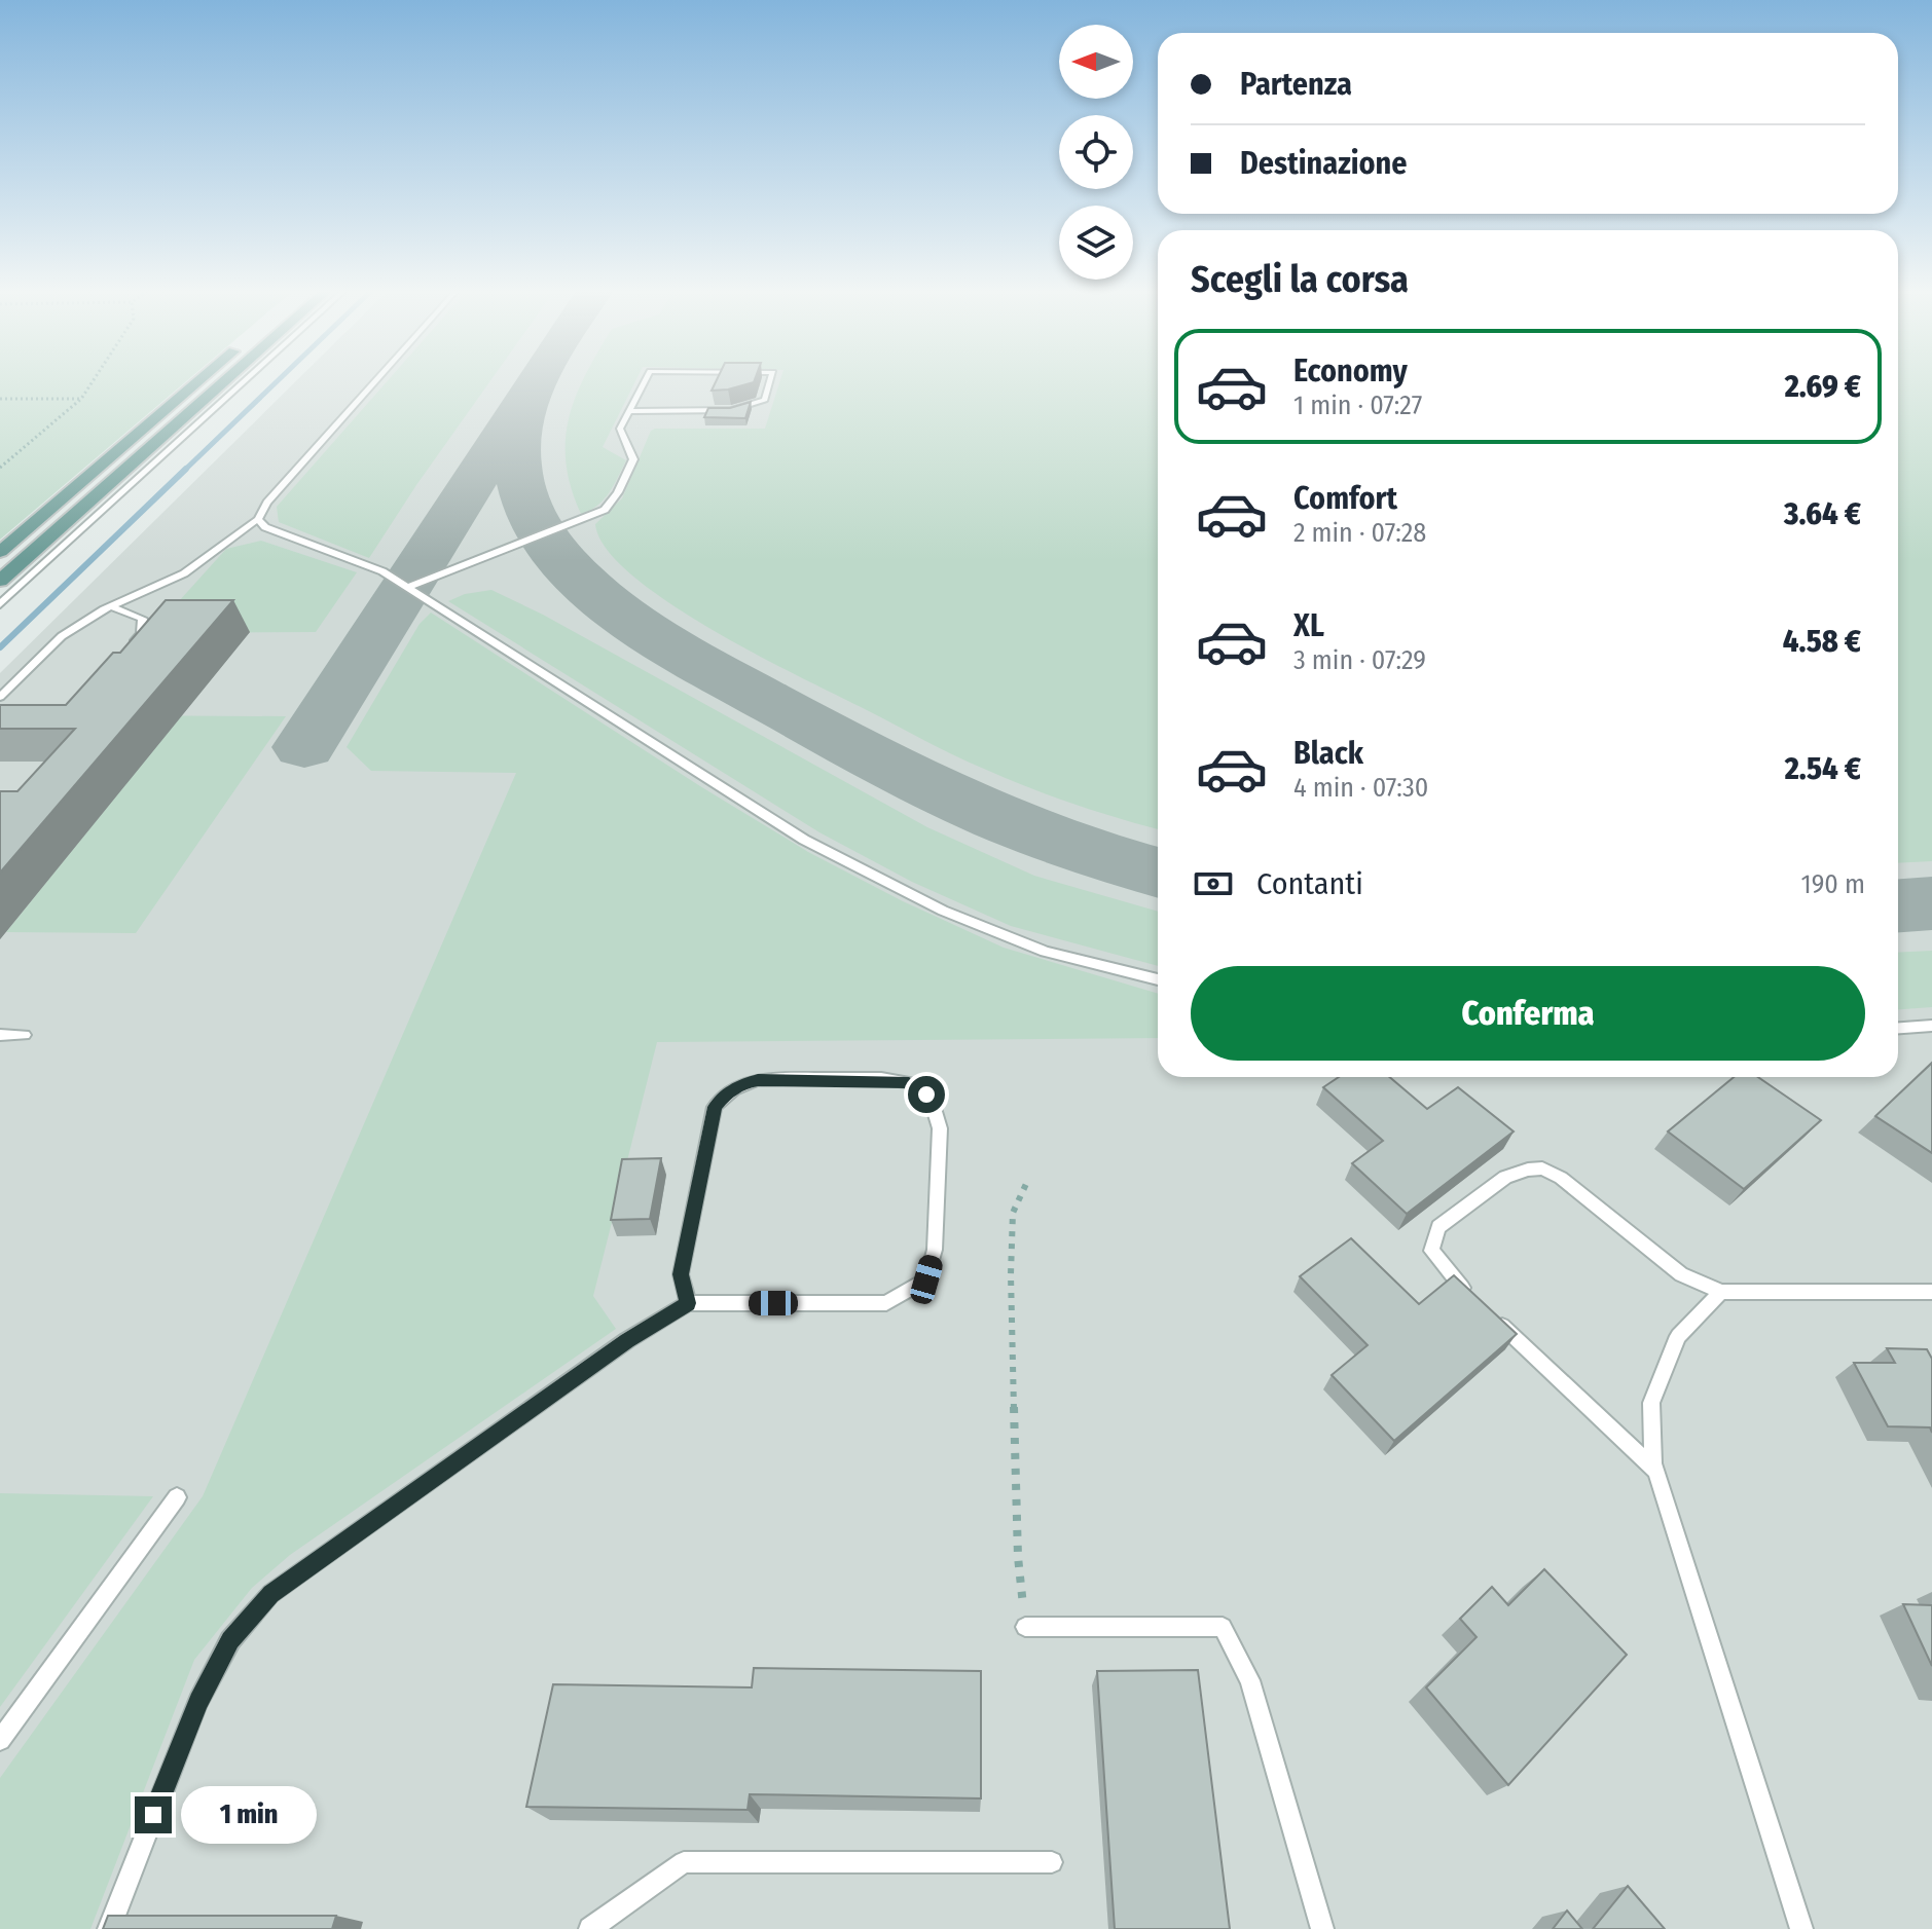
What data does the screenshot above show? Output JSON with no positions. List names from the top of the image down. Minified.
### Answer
{"north":"left","page":{"banner":["Partenza","Destinazione"],"heading":"Scegli la corsa","list":[{"name":"Economy","note":"1 min · 07:27","value":"2.69 €"},{"name":"Comfort","note":"2 min · 07:28","value":"3.64 €"},{"name":"XL","note":"3 min · 07:29","value":"4.58 €"},{"name":"Black","note":"4 min · 07:30","value":"2.54 €"}],"pay":["Contanti","190 m"],"buttons":"Conferma","bubble":"1 min"}}
